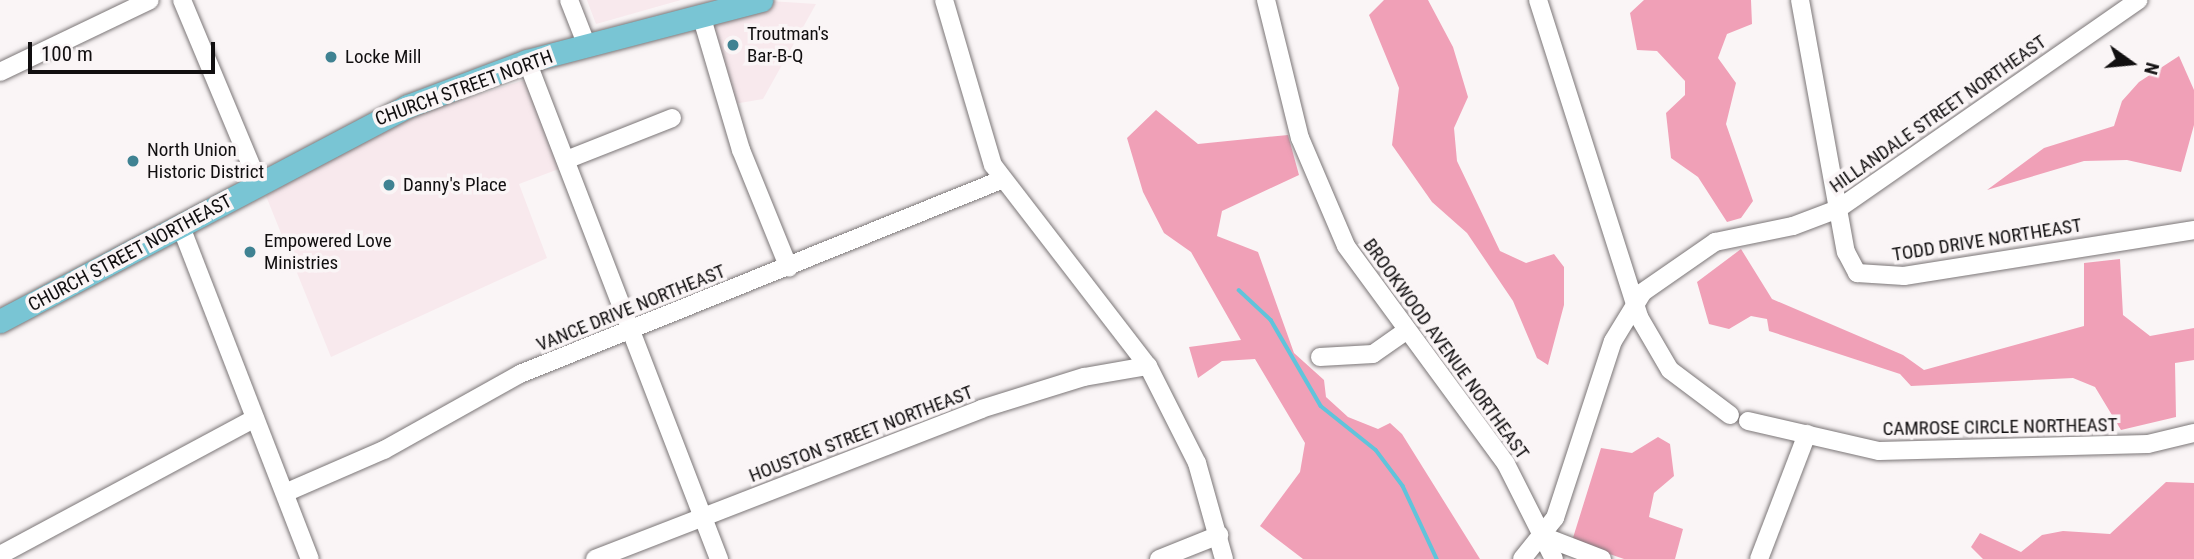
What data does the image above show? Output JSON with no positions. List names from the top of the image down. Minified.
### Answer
{"streets":{"main road":["CHURCH STREET NORTH","CHURCH STREET NORTHEAST"],"street":["HILLANDALE STREET NORTHEAST","TODD DRIVE NORTHEAST","VANCE DRIVE NORTHEAST","BROOKWOOD AVENUE NORTHEAST","CAMROSE CIRCLE NORTHEAST","HOUSTON STREET NORTHEAST"]},"crossings":[["CHURCH STREET NORTH","CHURCH STREET NORTHEAST"],["HILLANDALE STREET NORTHEAST","TODD DRIVE NORTHEAST"],["HILLANDALE STREET NORTHEAST","BROOKWOOD AVENUE NORTHEAST"]],"places":["Troutman's Bar-B-Q","Locke Mill","North Union Historic District","Danny's Place","Empowered Love Ministries"],"scale_bar":"100 m","north":"right"}
